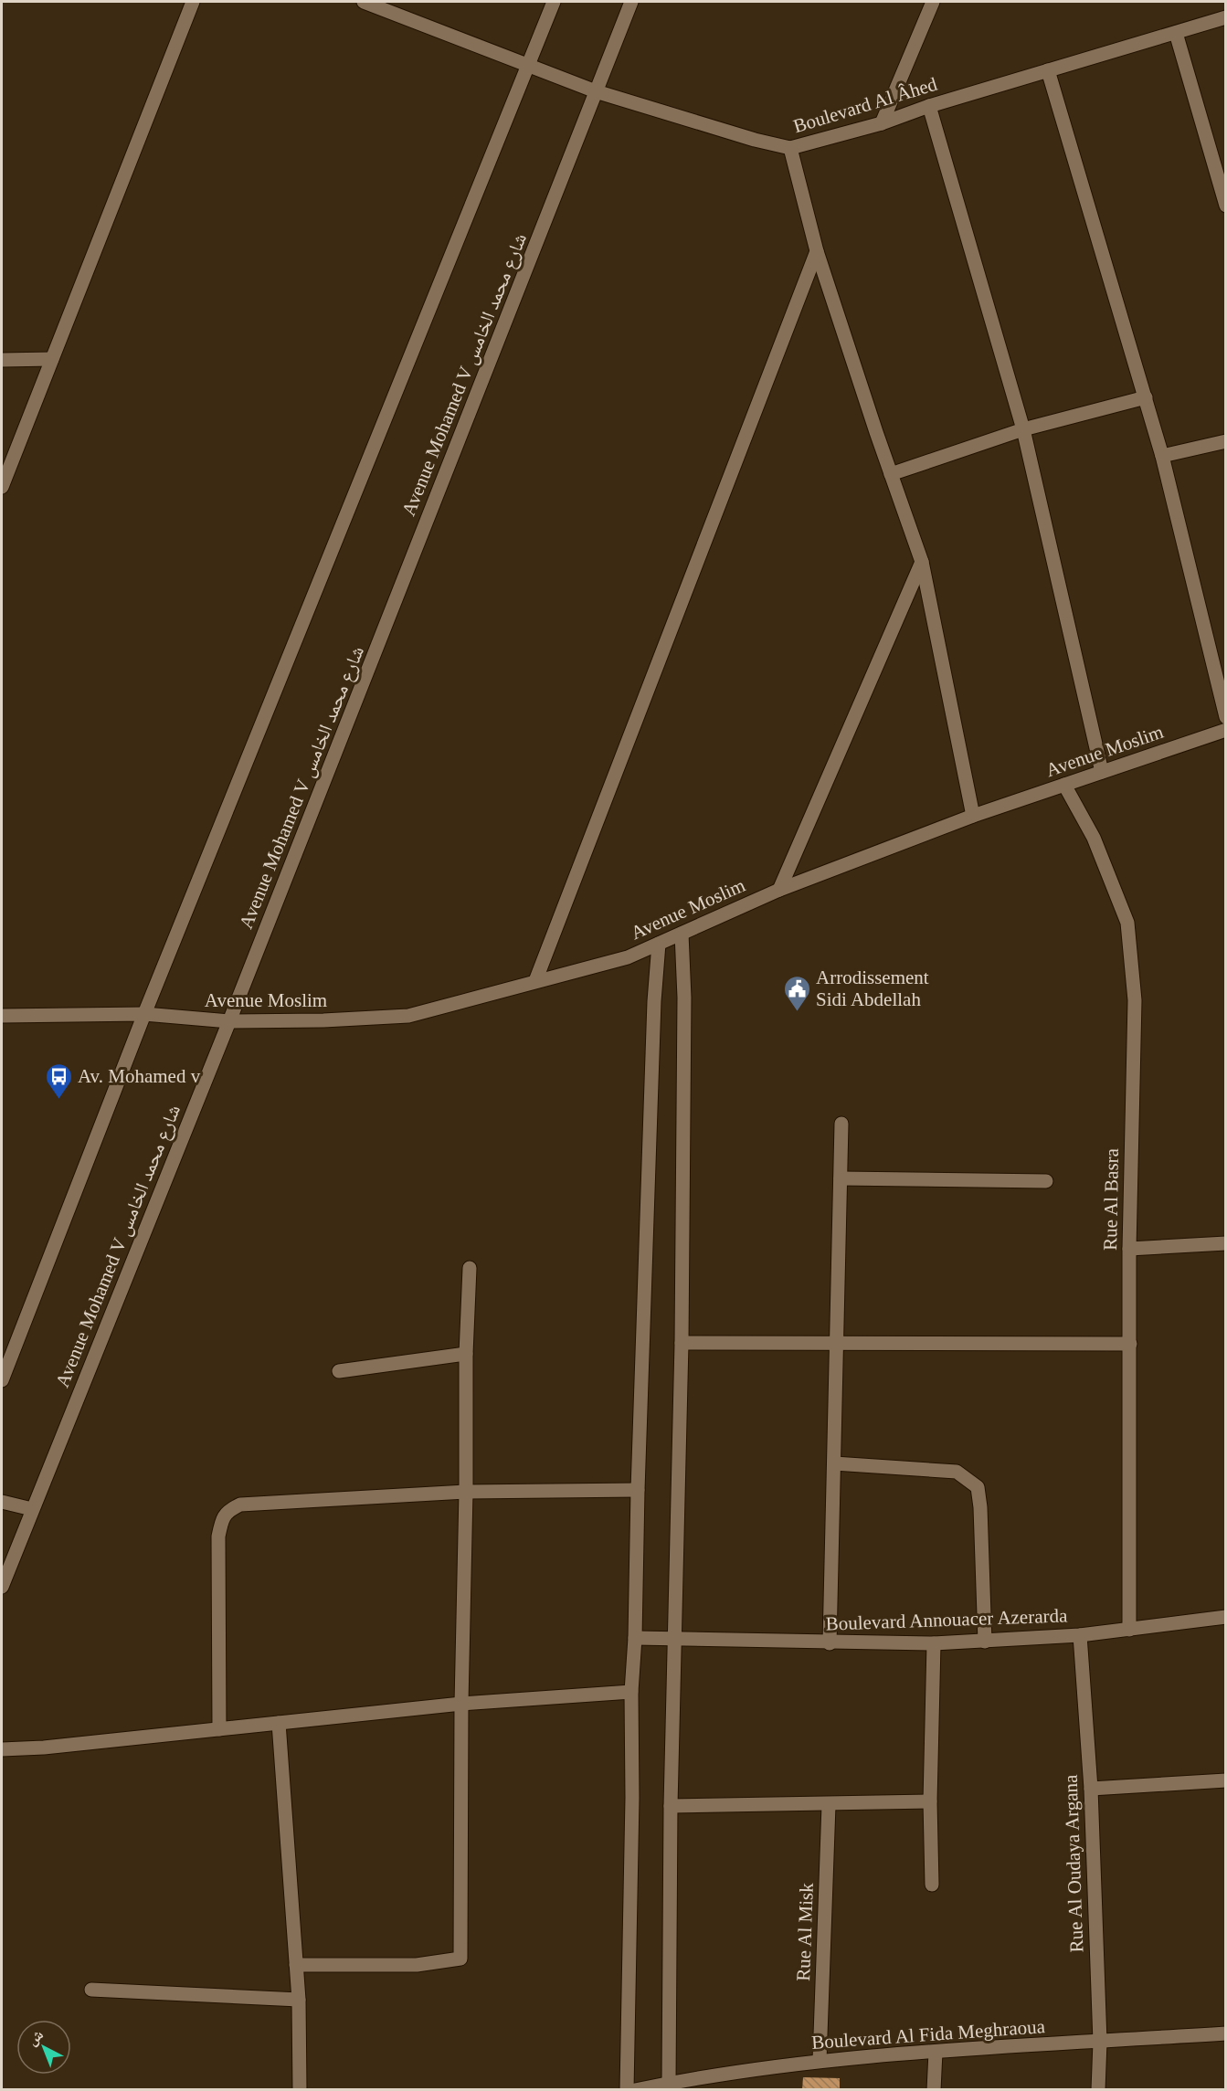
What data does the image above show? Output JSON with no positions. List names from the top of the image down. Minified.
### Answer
{"streets":{"street":["Boulevard Al Âhed","Avenue Mohamed V شارع محمد الخامس","Avenue Moslim","Rue Al Basra","Boulevard Annouacer Azerarda","Rue Al Oudaya Argana","Rue Al Misk","Boulevard Al Fida Meghraoua"]},"crossings":[["Boulevard Al Âhed","Avenue Mohamed V شارع محمد الخامس"],["Avenue Mohamed V شارع محمد الخامس","Avenue Moslim"],["Avenue Moslim","Rue Al Basra"],["Rue Al Basra","Boulevard Annouacer Azerarda"],["Boulevard Annouacer Azerarda","Rue Al Oudaya Argana"],["Rue Al Oudaya Argana","Boulevard Al Fida Meghraoua"],["Rue Al Misk","Boulevard Al Fida Meghraoua"]],"places":{"public building":["Arrodissement Sidi Abdellah"],"bus stop":["Av. Mohamed v"]},"north":"top left"}
